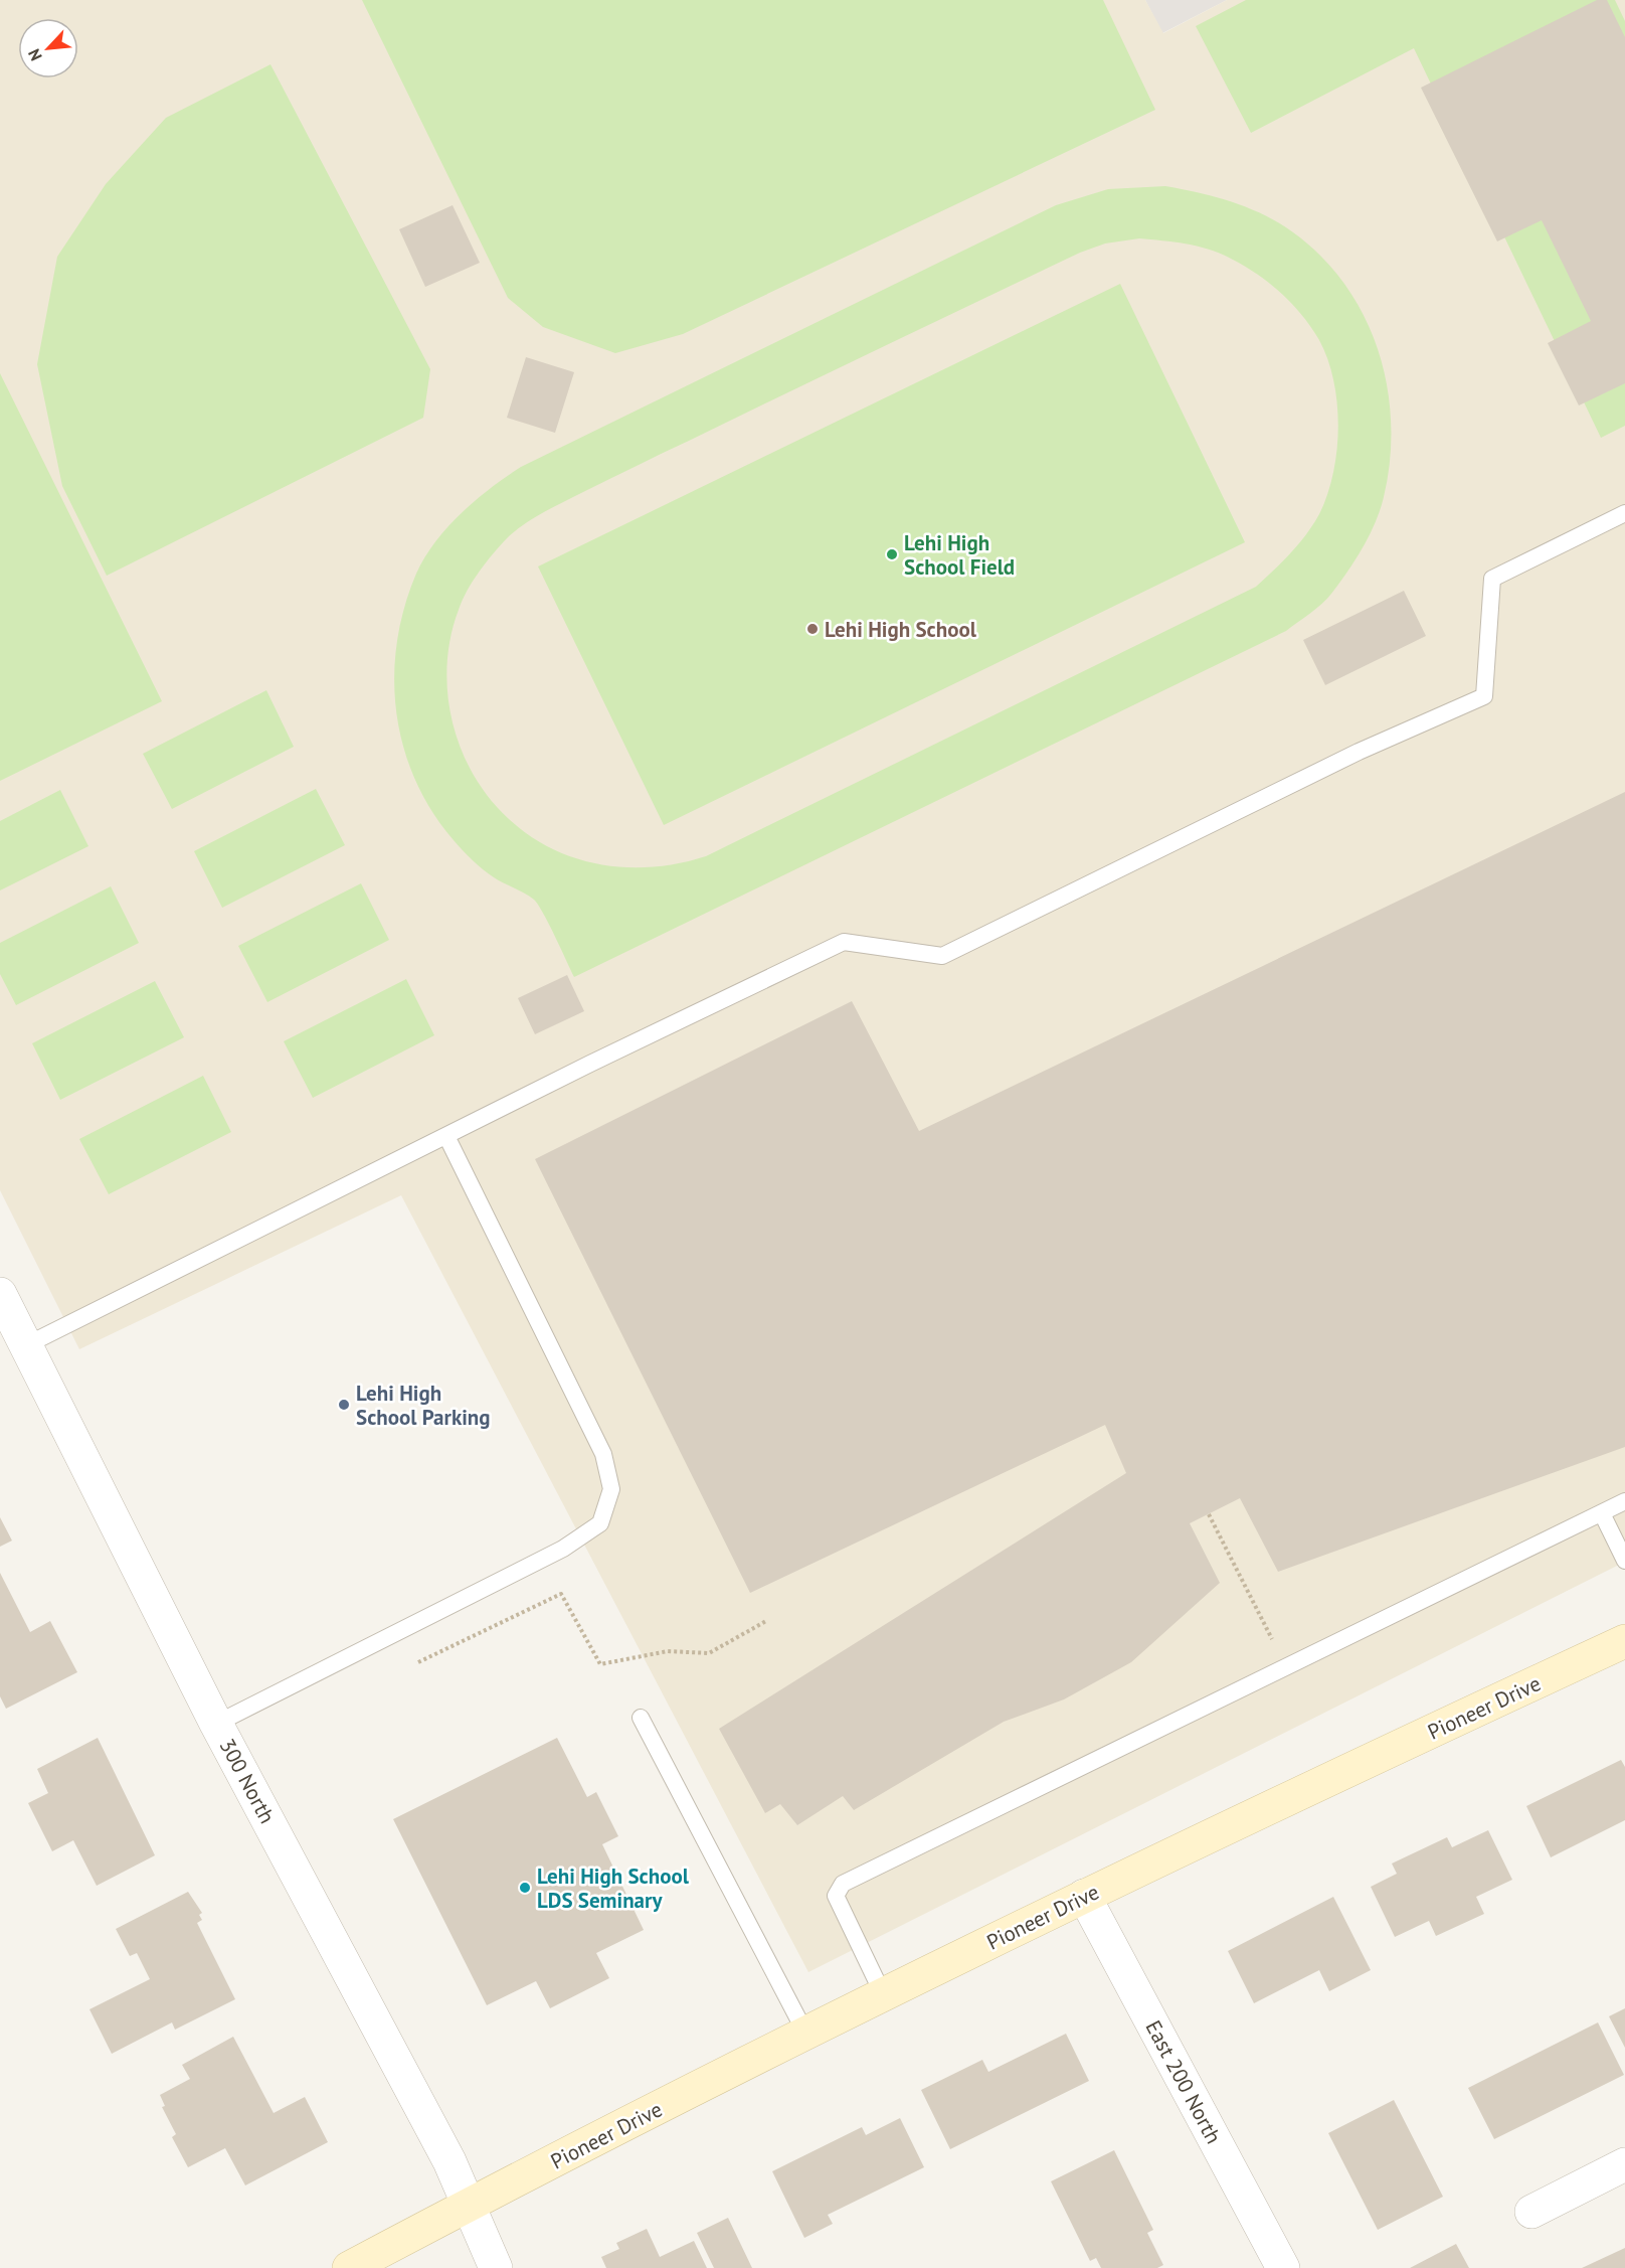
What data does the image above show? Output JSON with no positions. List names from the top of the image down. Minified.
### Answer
{"streets":{"street":["Pioneer Drive","300 North","East 200 North"]},"crossings":[["Pioneer Drive","300 North"],["Pioneer Drive","East 200 North"]],"places":["Lehi High School Field","Lehi High School","Lehi High School Parking","Lehi High School LDS Seminary"],"north":"bottom left"}
